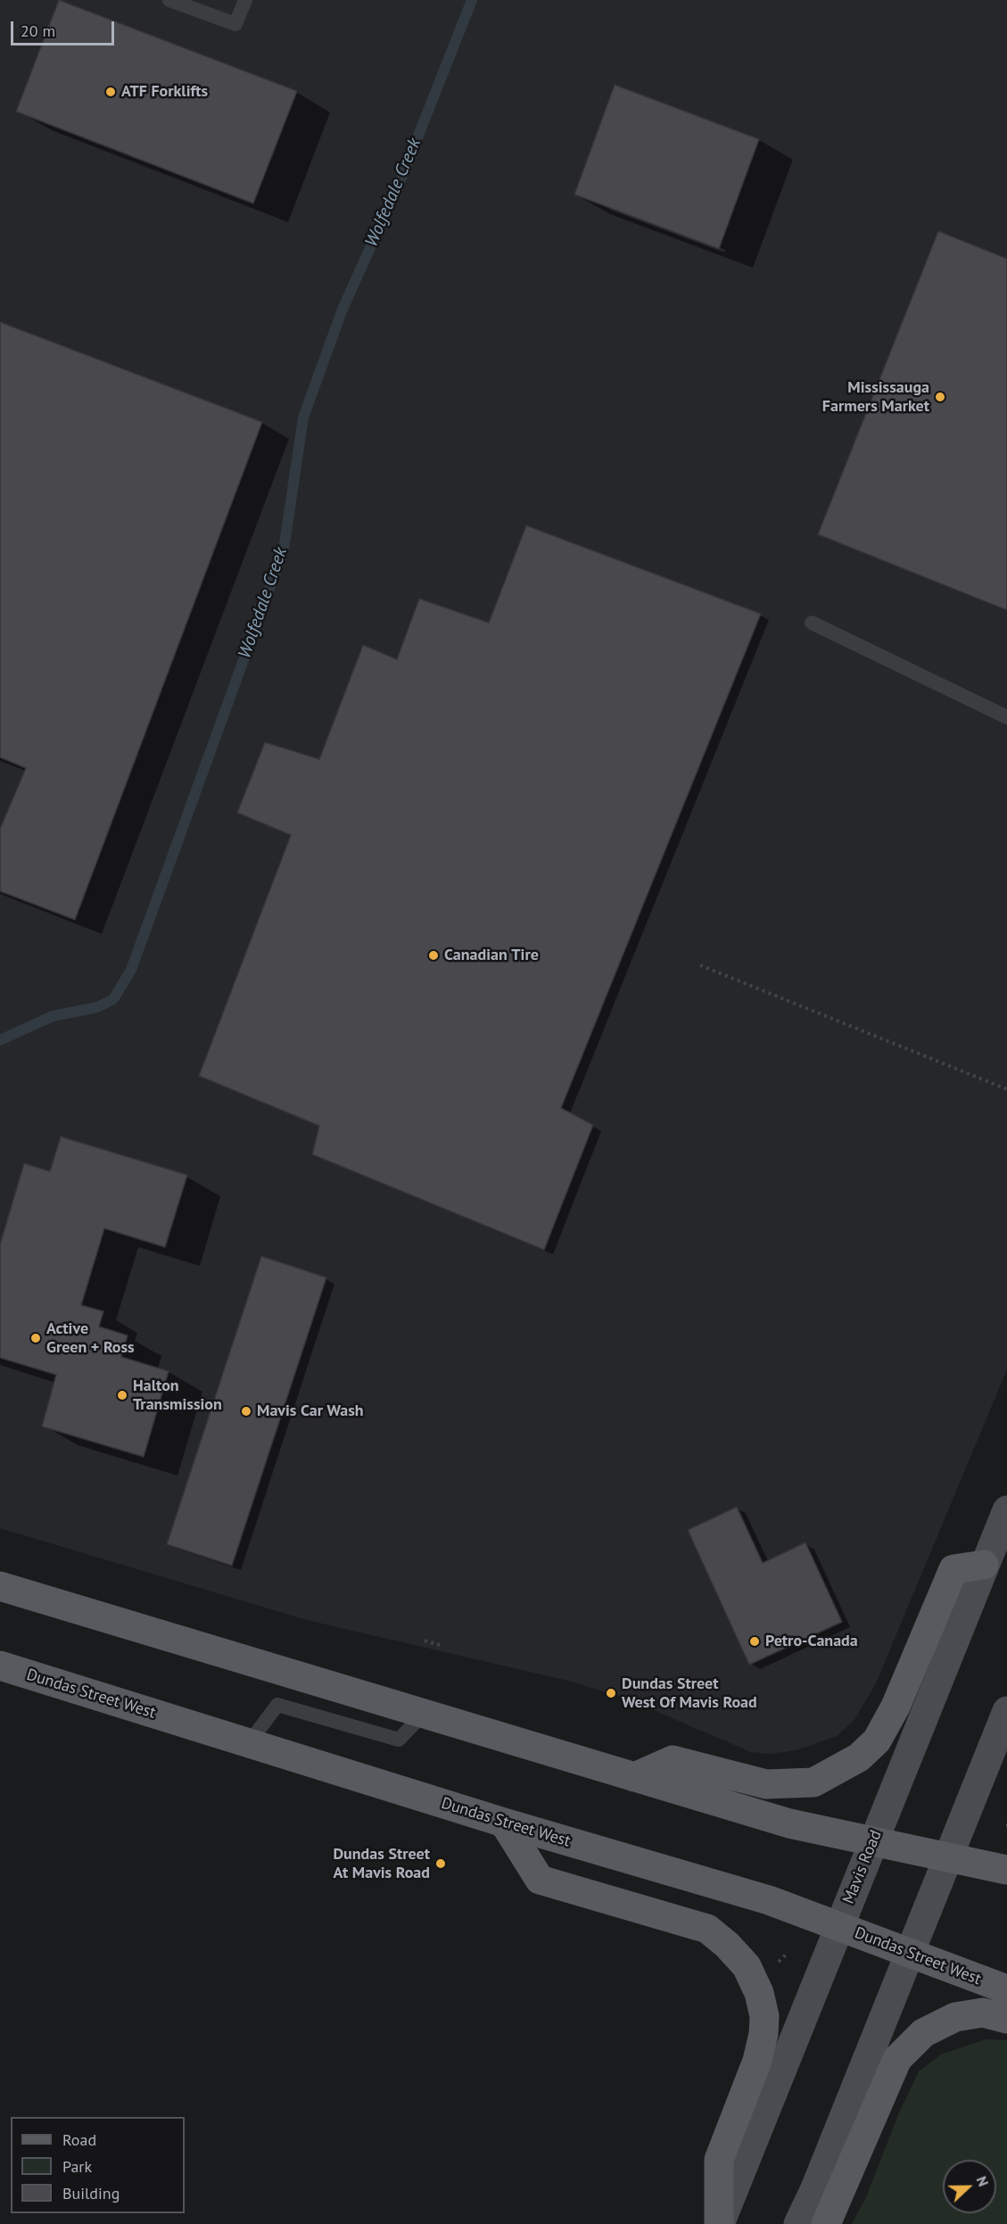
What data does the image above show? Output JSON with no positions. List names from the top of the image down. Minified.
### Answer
{"streets":{"main road":["Dundas Street West","Mavis Road"]},"crossings":[["Dundas Street West","Mavis Road"]],"water":["Wolfedale Creek"],"places":["ATF Forklifts","Mississauga Farmers Market","Canadian Tire","Active Green + Ross","Halton Transmission","Mavis Car Wash","Petro-Canada","Dundas Street West Of Mavis Road","Dundas Street At Mavis Road"],"legend":["Road","Park","Building"],"scale_bar":"20 m","north":"right"}
